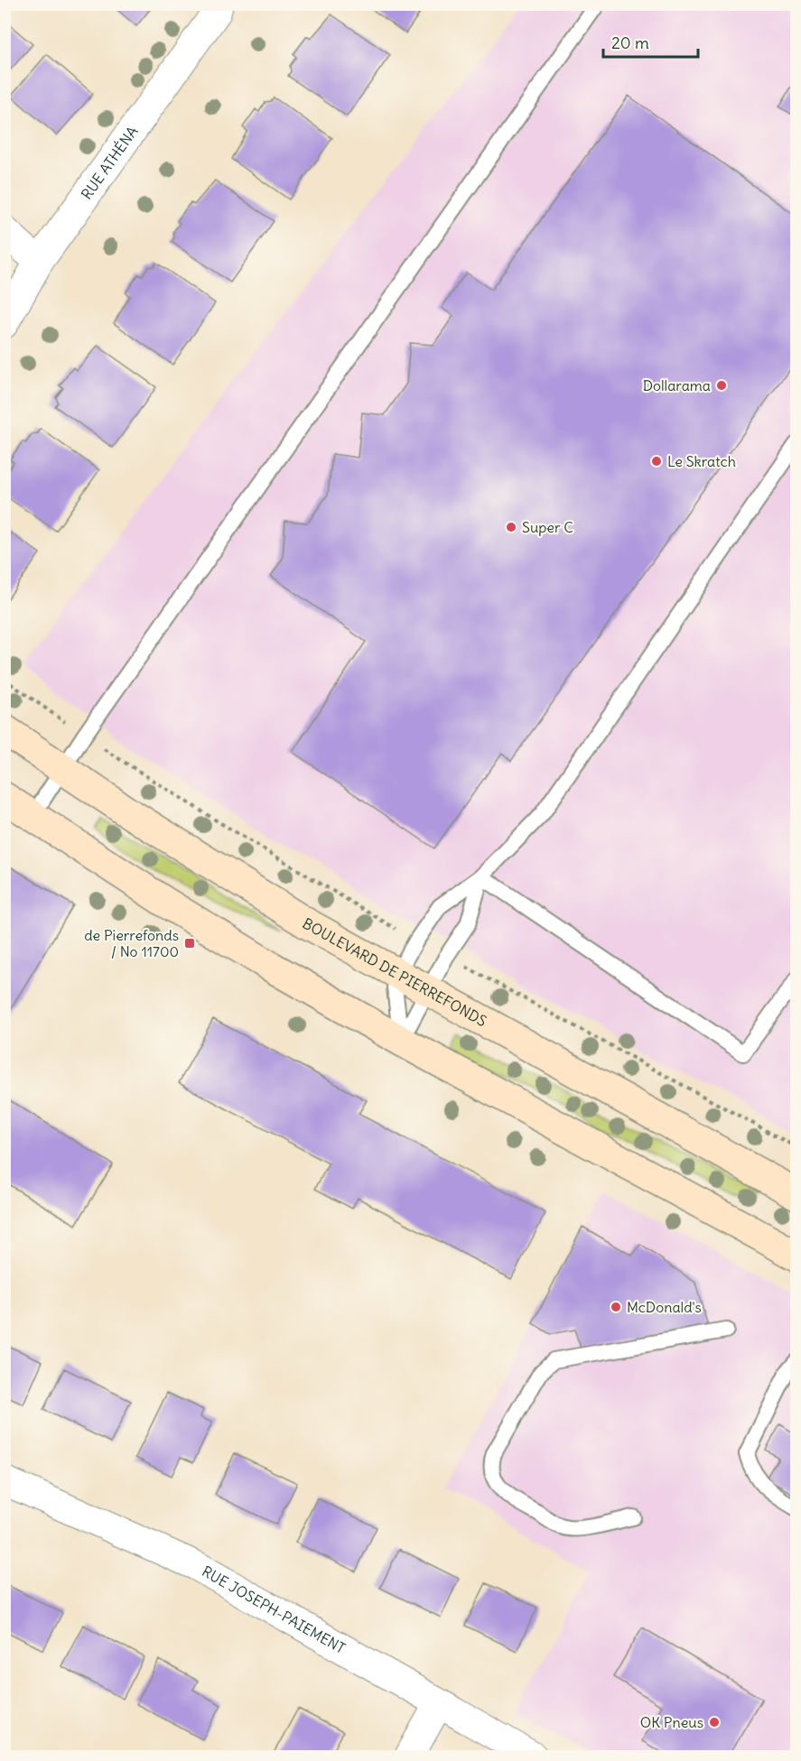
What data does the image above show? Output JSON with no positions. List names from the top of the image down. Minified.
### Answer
{"streets":{"main road":["BOULEVARD DE PIERREFONDS"],"street":["RUE ATHÉNA","RUE JOSEPH-PAIEMENT"]},"places":{"other":["Dollarama","Le Skratch","Super C","McDonald's","OK Pneus"],"transit":["de Pierrefonds / No 11700"]},"scale_bar":"20 m"}
